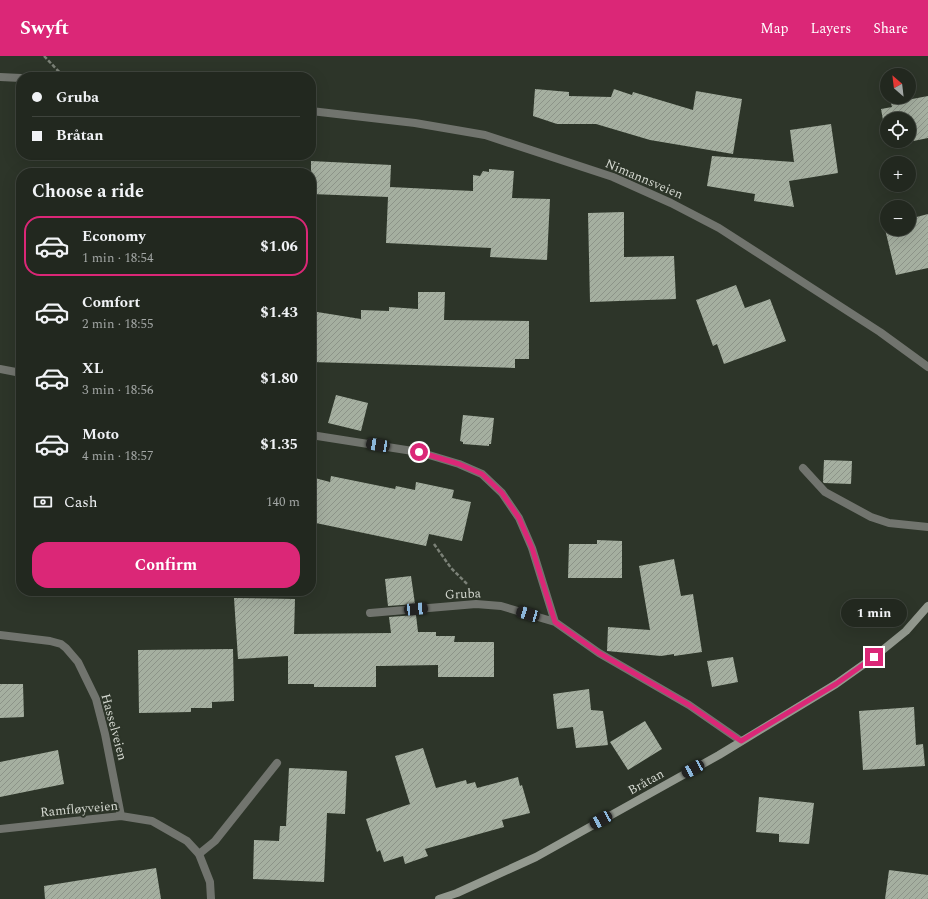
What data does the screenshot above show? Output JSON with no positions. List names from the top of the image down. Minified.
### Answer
{"streets":{"main road":["Bråtan"],"street":["Nimannsveien","Gruba","Hasselveien","Ramfløyveien"]},"crossings":[["Gruba","Bråtan"],["Hasselveien","Ramfløyveien"]],"north":"top left","page":{"header":"Swyft","nav":["Map","Layers","Share"],"map_buttons":["+","−"],"banner":["Gruba","Bråtan"],"heading":"Choose a ride","list":[{"name":"Economy","note":"1 min · 18:54","value":"$1.06"},{"name":"Comfort","note":"2 min · 18:55","value":"$1.43"},{"name":"XL","note":"3 min · 18:56","value":"$1.80"},{"name":"Moto","note":"4 min · 18:57","value":"$1.35"}],"pay":["Cash","140 m"],"buttons":"Confirm","bubble":"1 min"}}
